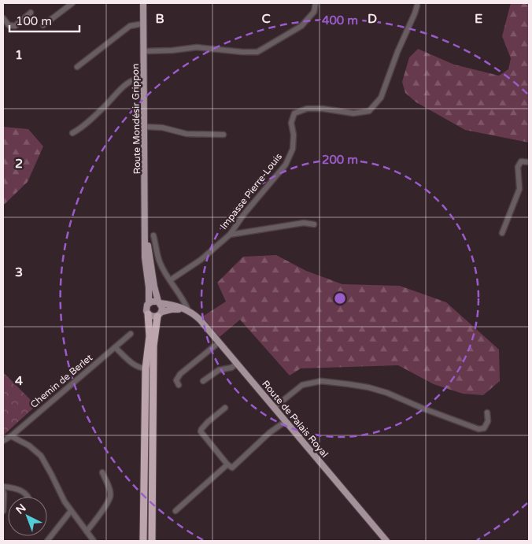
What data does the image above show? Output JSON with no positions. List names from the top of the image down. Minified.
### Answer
{"streets":{"main road":["Route Mondésir Grippon","Route de Palais Royal"],"street":["Impasse Pierre-Louis","Chemin de Berlet"]},"crossings":[["Route Mondésir Grippon","Route de Palais Royal"]],"scale_bar":"100 m","north":"top left","grid":{"columns":["B","C","D","E"],"rows":["1","2","3","4"]},"rings":["400 m","200 m"]}
